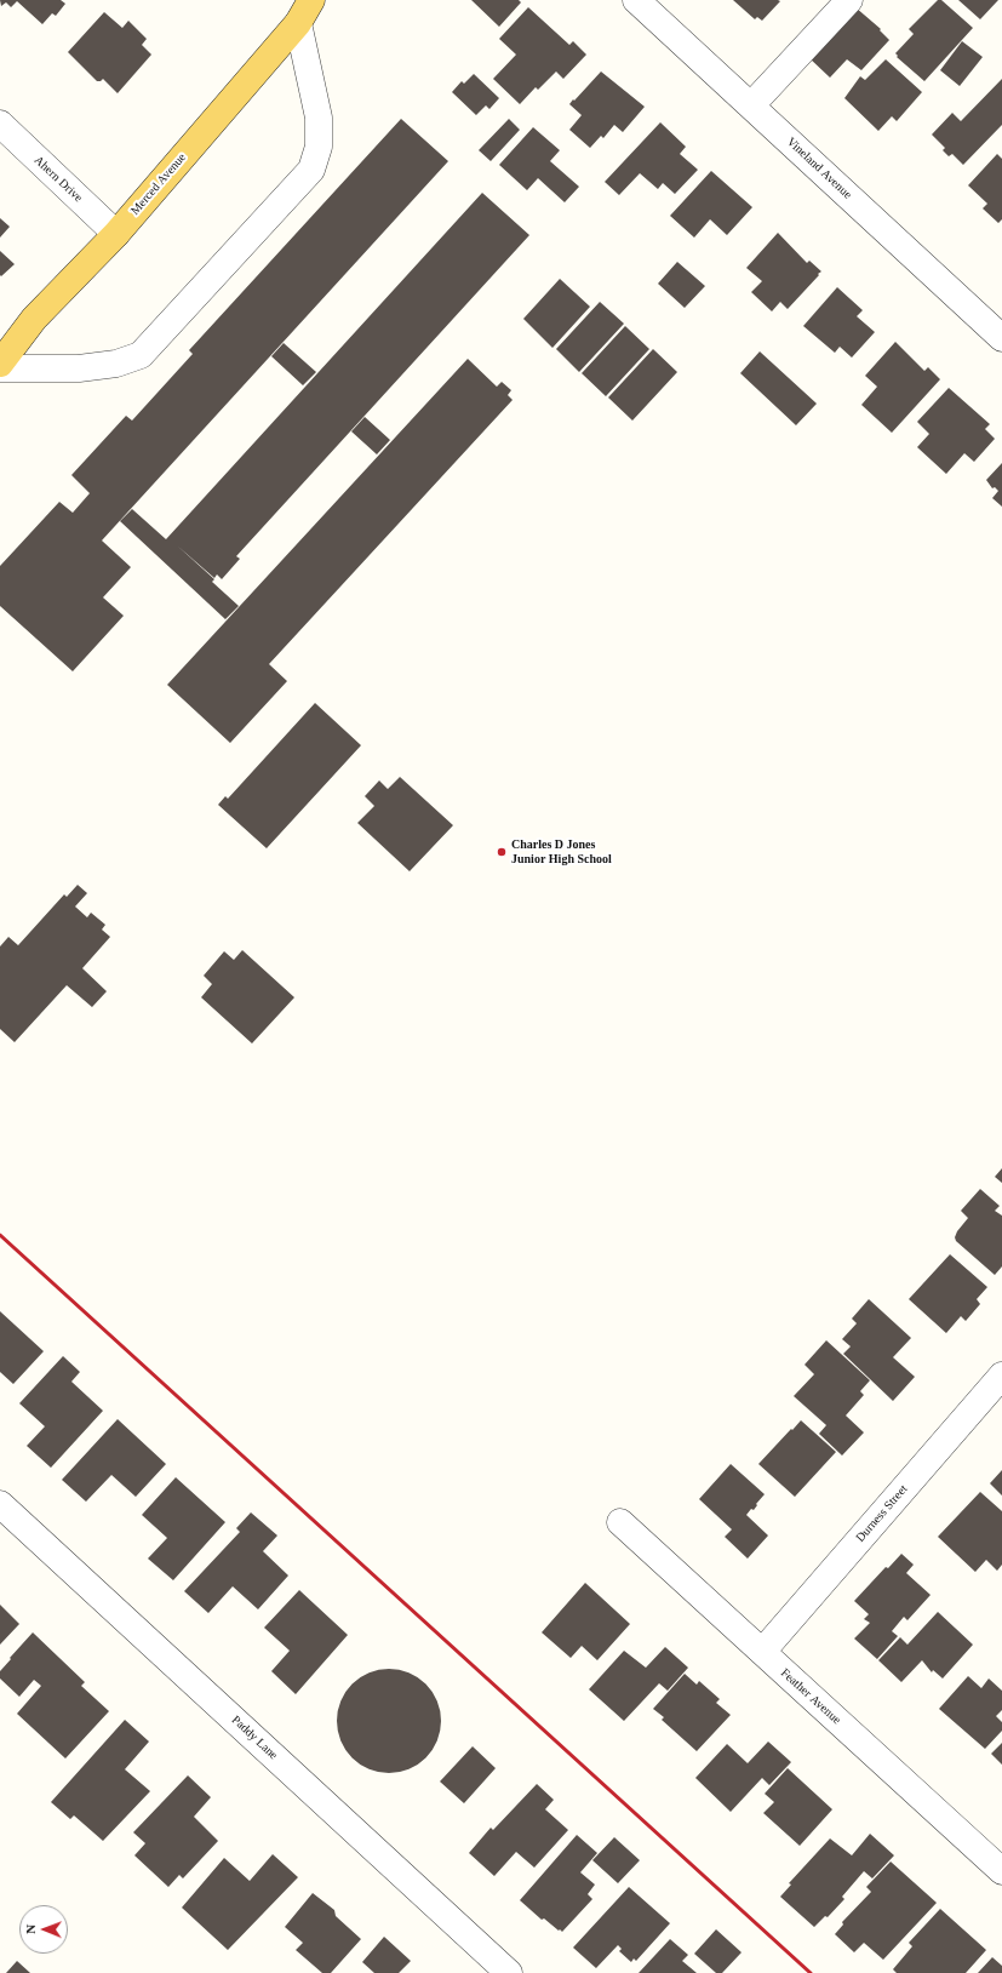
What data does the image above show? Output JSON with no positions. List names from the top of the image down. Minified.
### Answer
{"streets":{"main road":["Merced Avenue"],"street":["Vineland Avenue","Ahern Drive","Durness Street","Feather Avenue","Paddy Lane"]},"crossings":[["Ahern Drive","Merced Avenue"],["Durness Street","Feather Avenue"]],"places":["Charles D Jones Junior High School"],"north":"left"}
